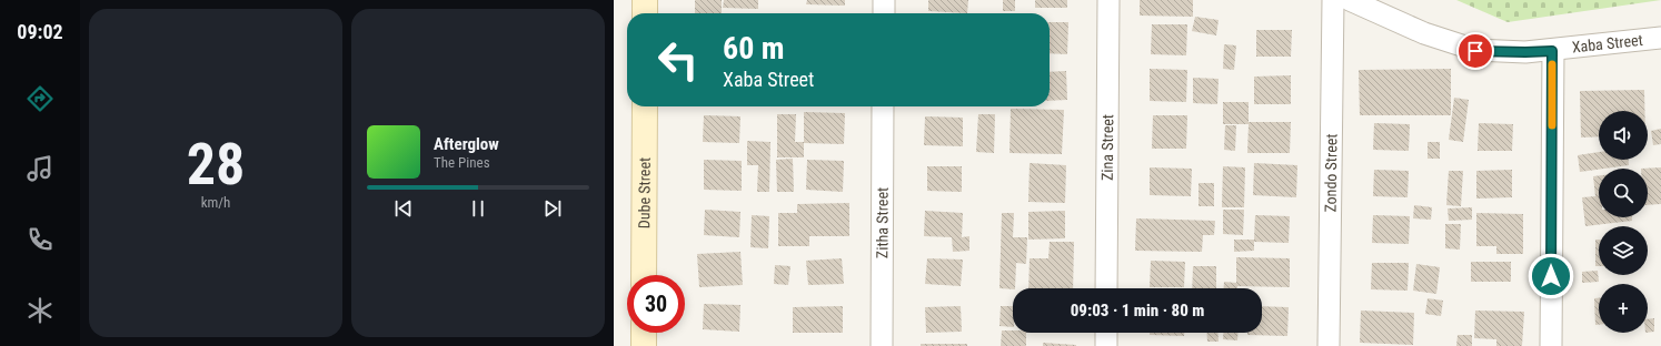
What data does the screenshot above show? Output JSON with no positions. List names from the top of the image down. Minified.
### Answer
{"streets":{"street":["Xaba Street","Zina Street","Zondo Street","Dube Street","Zitha Street"]},"page":{"tabs":"09:02","tile":["28","km/h"],"turn":["60 m","Xaba Street"],"map_buttons":"+","song":["Afterglow","The Pines"],"limit":"30","trip":"09:03 · 1 min · 80 m"}}
